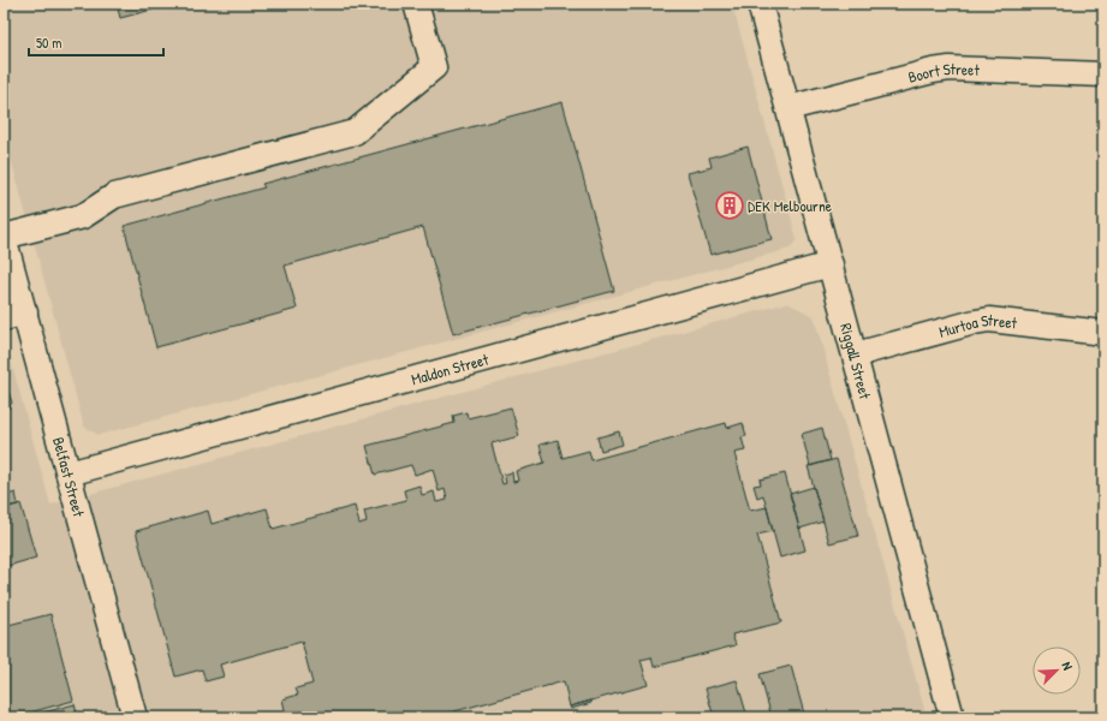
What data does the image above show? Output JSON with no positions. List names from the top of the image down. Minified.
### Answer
{"streets":{"street":["Boort Street","Murtoa Street","Riggall Street","Maldon Street","Belfast Street"]},"crossings":[["Boort Street","Riggall Street"],["Murtoa Street","Riggall Street"],["Riggall Street","Maldon Street"],["Maldon Street","Belfast Street"]],"places":{"building":["DEK Melbourne"]},"scale_bar":"50 m","north":"top right"}
